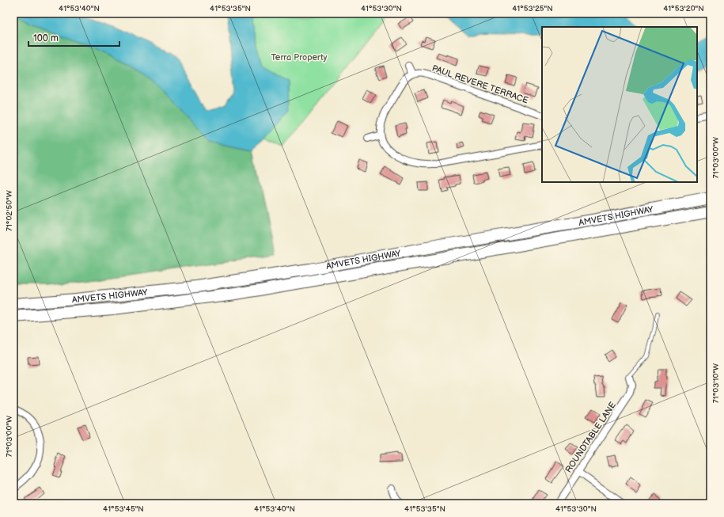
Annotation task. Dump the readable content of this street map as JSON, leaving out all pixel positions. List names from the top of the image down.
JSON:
{
  "streets": {
    "highway": ["AMVETS HIGHWAY"],
    "street": ["PAUL REVERE TERRACE", "ROUNDTABLE LANE"]
  },
  "parks": ["Terra Property"],
  "scale_bar": "100 m",
  "coordinates": [
    "41°53'40\"N",
    "41°53'35\"N",
    "41°53'30\"N",
    "41°53'25\"N",
    "41°53'20\"N",
    "71°03'00\"W",
    "71°02'50\"W",
    "71°03'10\"W",
    "41°53'45\"N"
  ]
}
